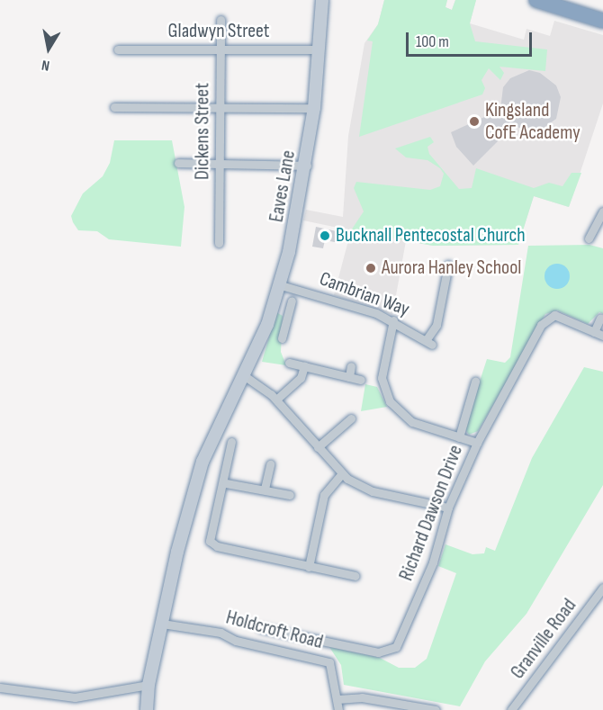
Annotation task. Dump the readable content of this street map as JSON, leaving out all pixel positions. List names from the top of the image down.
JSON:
{
  "streets": {
    "street": [
      "Gladwyn Street",
      "Dickens Street",
      "Eaves Lane",
      "Cambrian Way",
      "Richard Dawson Drive",
      "Holdcroft Road",
      "Granville Road"
    ]
  },
  "crossings": [
    ["Gladwyn Street", "Dickens Street"],
    ["Gladwyn Street", "Eaves Lane"],
    ["Eaves Lane", "Cambrian Way"],
    ["Eaves Lane", "Holdcroft Road"]
  ],
  "places": ["Kingsland CofE Academy", "Bucknall Pentecostal Church", "Aurora Hanley School"],
  "scale_bar": "100 m",
  "north": "bottom"
}
